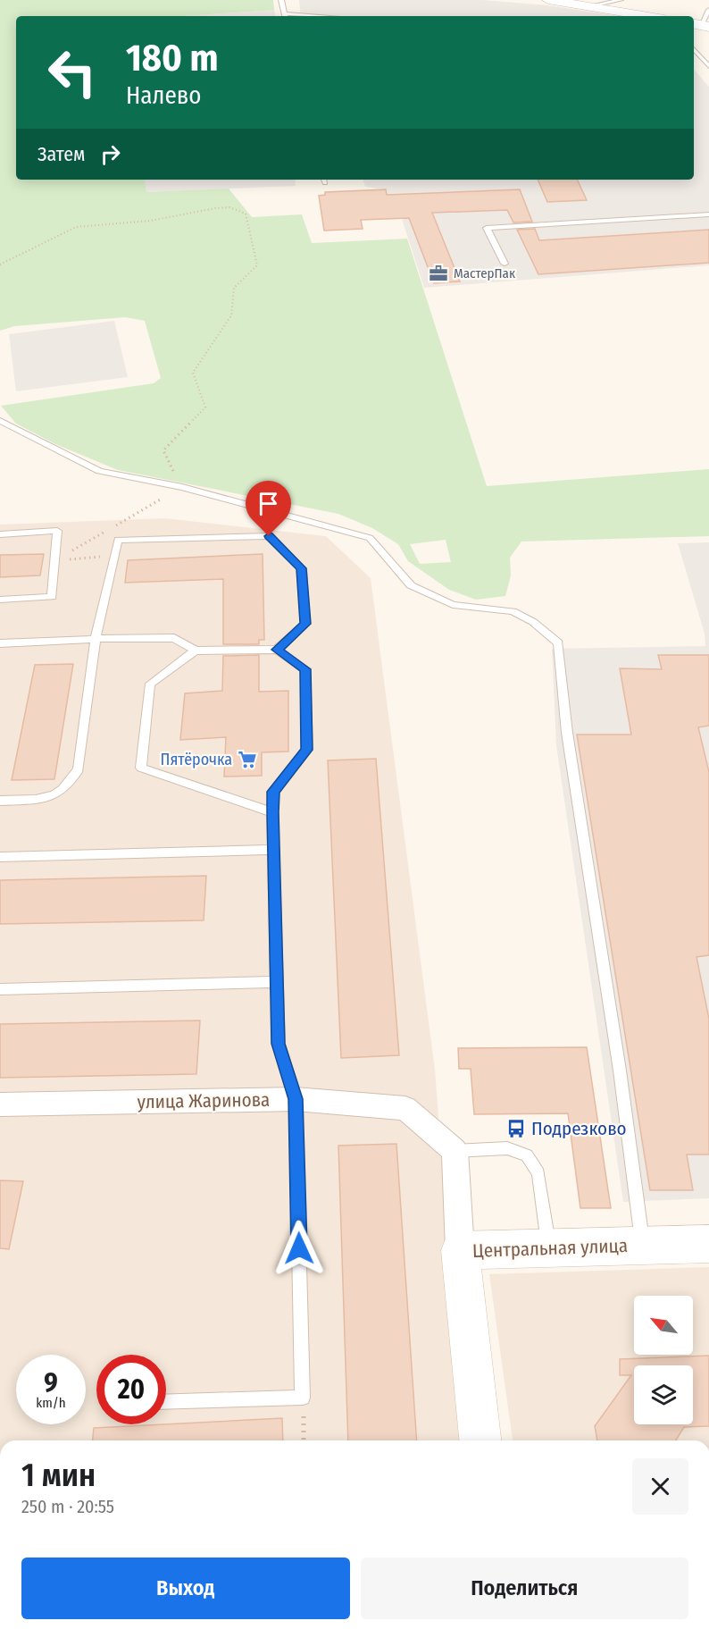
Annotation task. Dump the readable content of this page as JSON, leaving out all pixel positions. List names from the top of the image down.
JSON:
{
  "streets": {
    "street": ["улица Жаринова", "Центральная улица"]
  },
  "places": {
    "office": ["МастерПак"],
    "supermarket": ["Пятёрочка"],
    "bus stop": ["Подрезково"]
  },
  "north": "top left",
  "page": {
    "turn": ["180 m", "Налево"],
    "then": "Затем",
    "speed": "9 km/h",
    "limit": "20",
    "heading": ["1 мин", "250 m · 20:55"],
    "buttons": ["Выход", "Поделиться"]
  }
}
